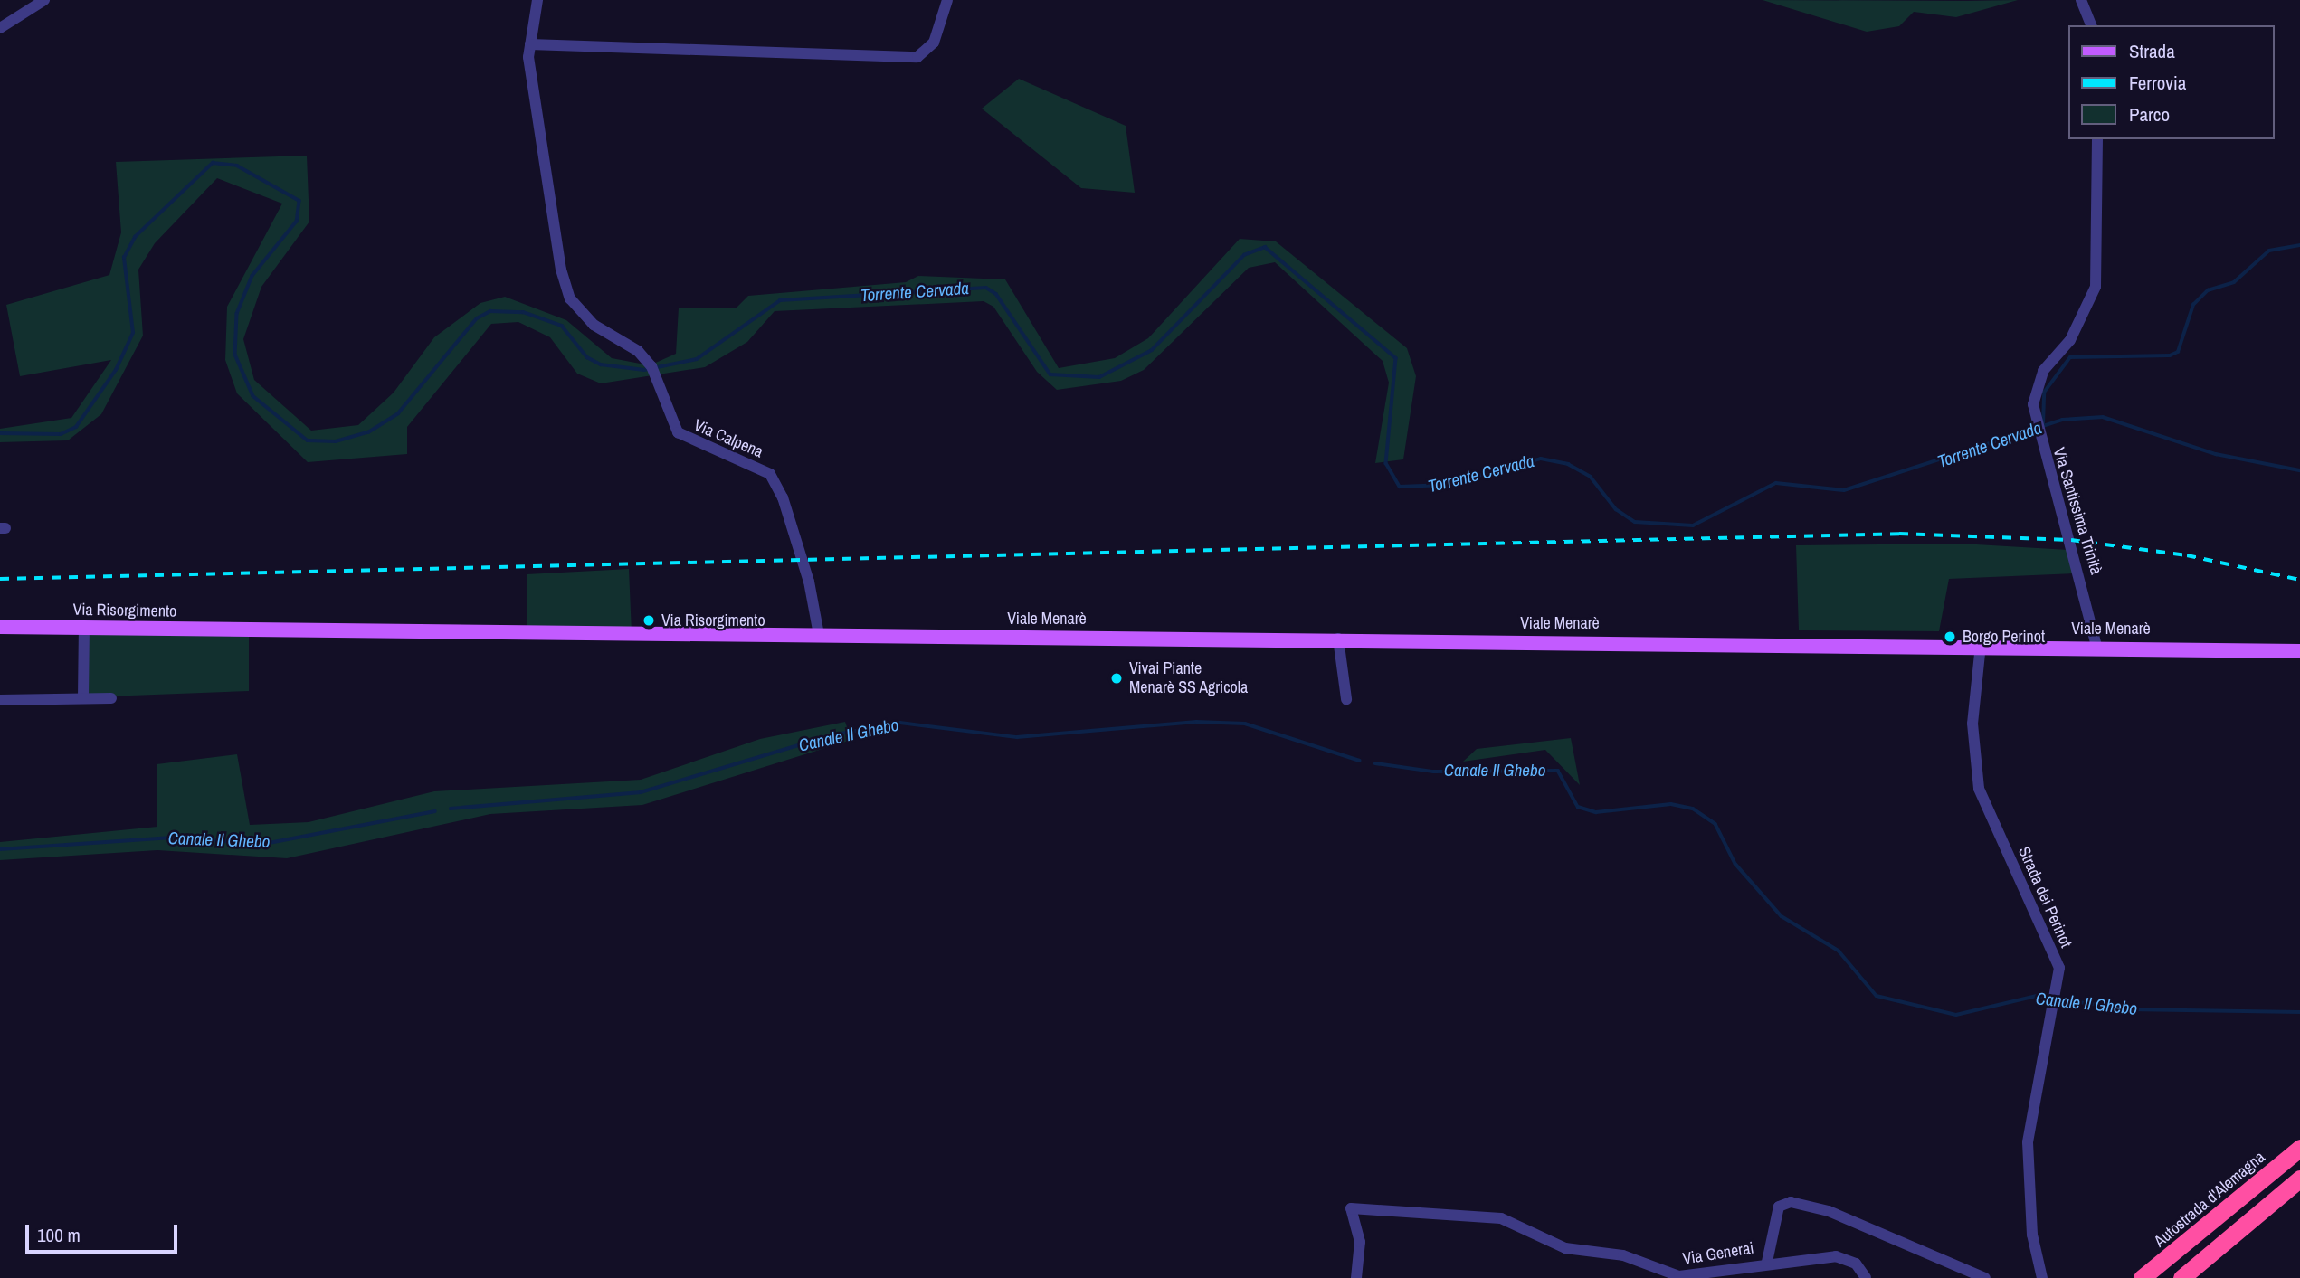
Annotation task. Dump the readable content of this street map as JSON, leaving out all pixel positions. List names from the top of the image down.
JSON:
{
  "streets": {
    "highway": ["Autostrada d'Alemagna"],
    "main road": ["Via Risorgimento", "Viale Menarè"],
    "street": [
      "Via Calpena",
      "Via Santissima Trinità",
      "Strada dei Perinot",
      "Via Generai"
    ]
  },
  "crossings": [
    ["Via Calpena", "Via Risorgimento"],
    ["Via Calpena", "Viale Menarè"],
    ["Via Santissima Trinità", "Viale Menarè"],
    ["Via Risorgimento", "Viale Menarè"],
    ["Viale Menarè", "Strada dei Perinot"]
  ],
  "water": ["Torrente Cervada", "Canale Il Ghebo"],
  "places": ["Via Risorgimento", "Borgo Perinot", "Vivai Piante Menarè SS Agricola"],
  "legend": ["Strada", "Ferrovia", "Parco"],
  "scale_bar": "100 m"
}
